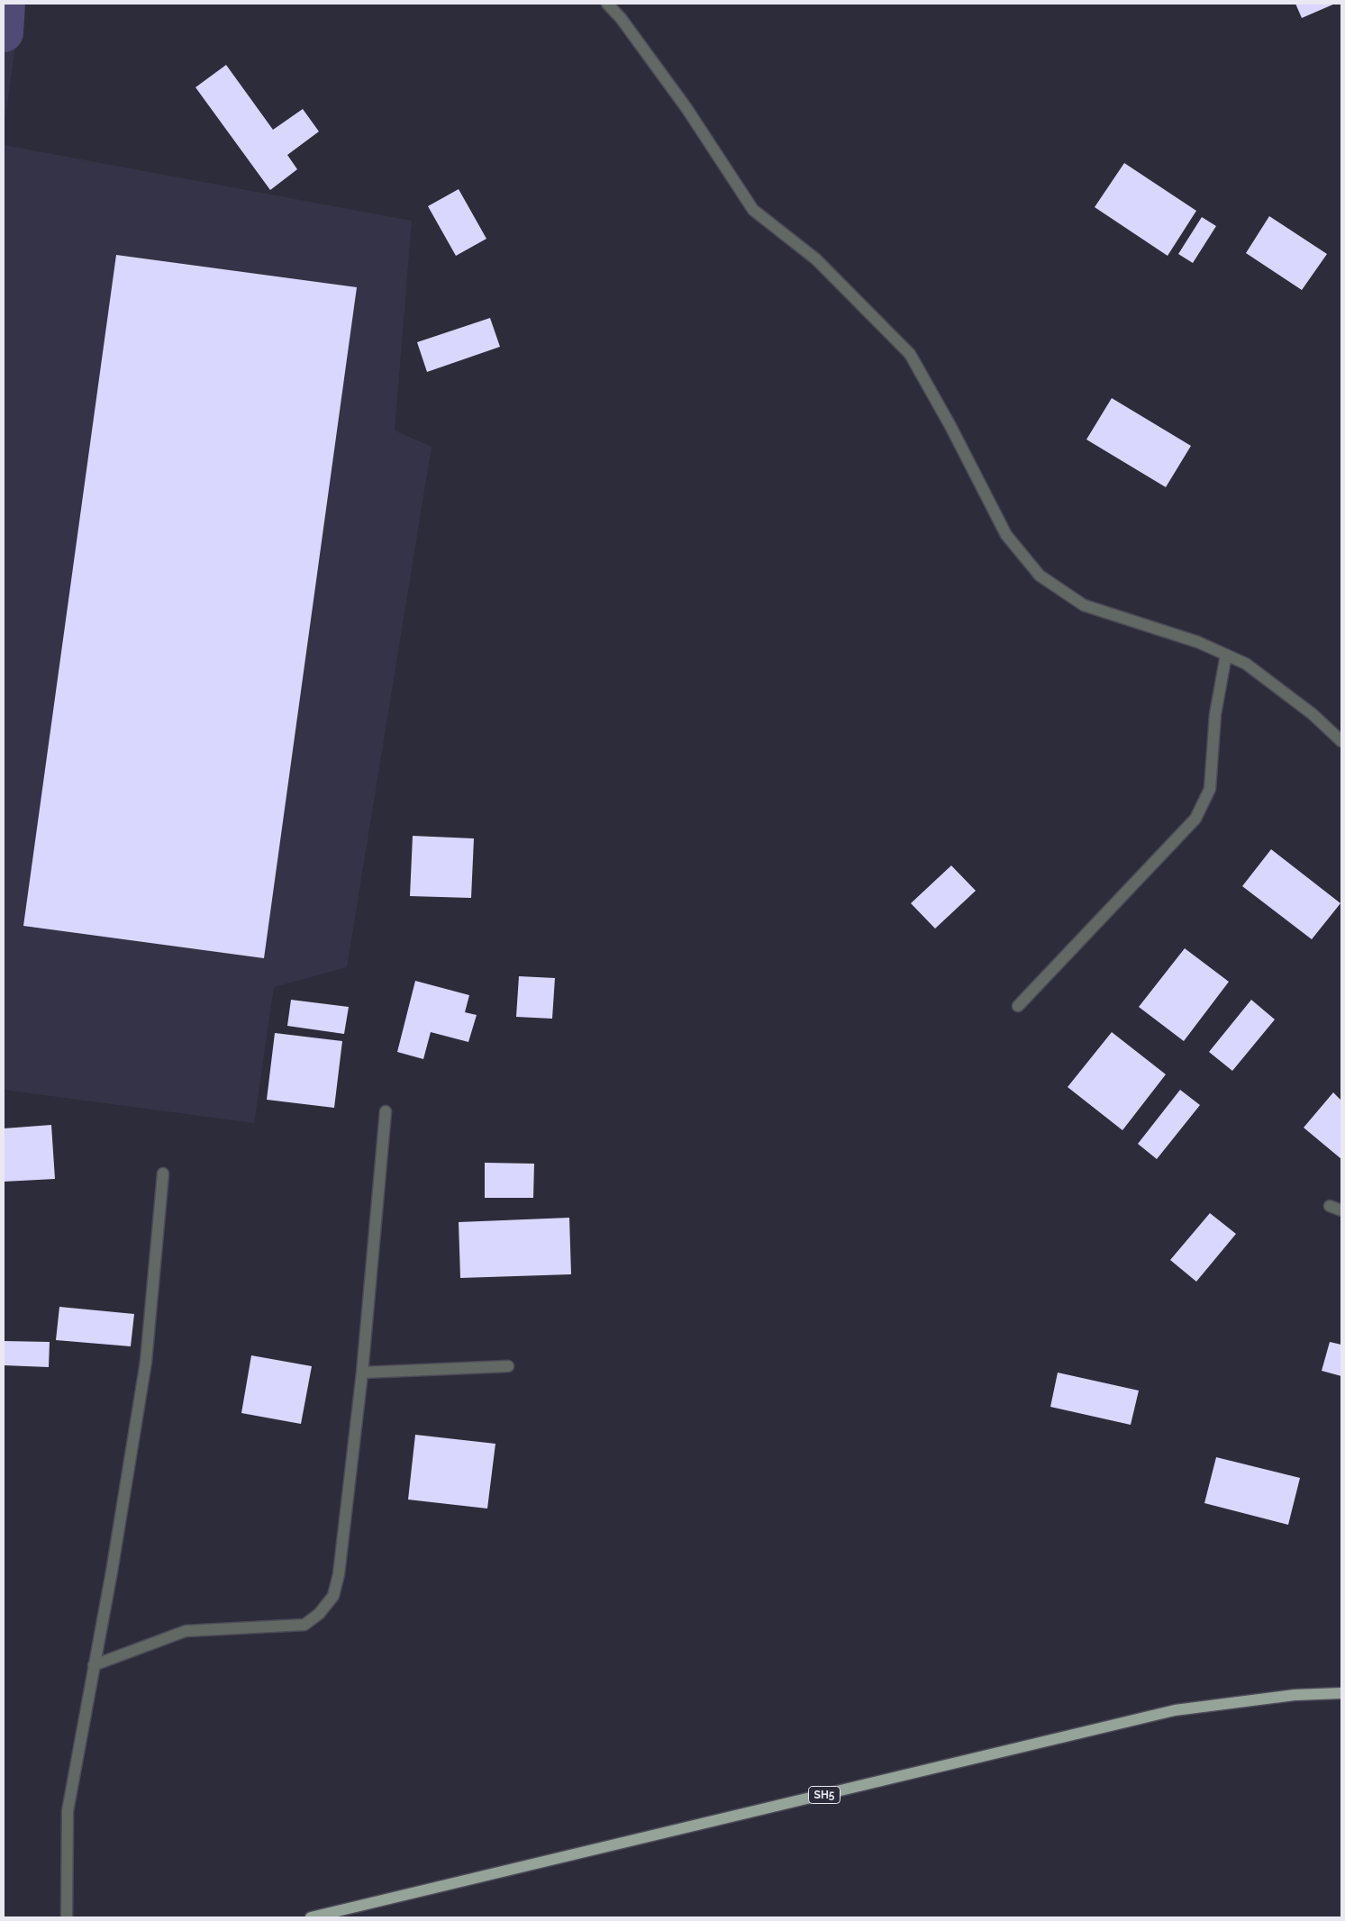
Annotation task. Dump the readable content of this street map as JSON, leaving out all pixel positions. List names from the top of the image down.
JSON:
{
  "streets": {
    "main road": ["SH5"]
  }
}
